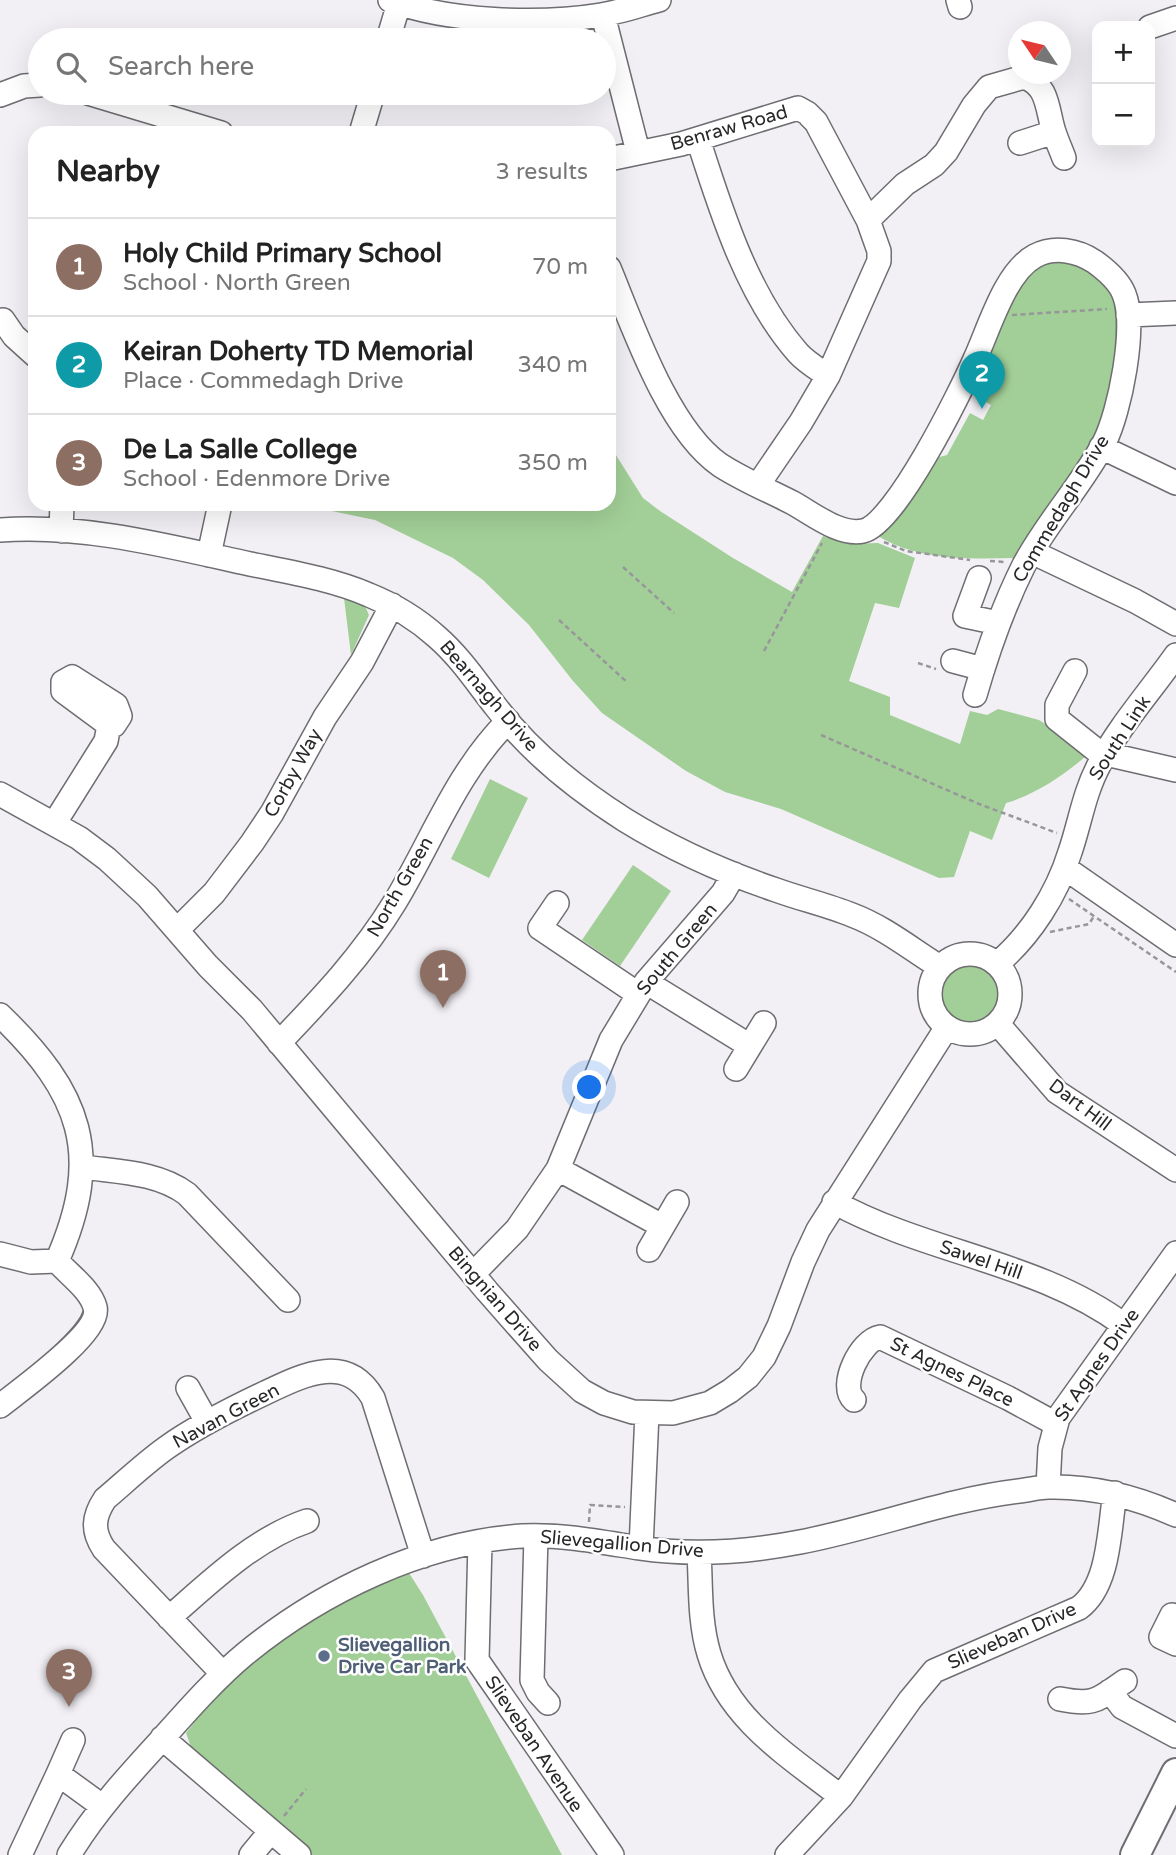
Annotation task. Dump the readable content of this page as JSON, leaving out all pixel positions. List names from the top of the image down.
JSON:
{
  "streets": {
    "street": [
      "Benraw Road",
      "Commedagh Drive",
      "Bearnagh Drive",
      "South Link",
      "Corby Way",
      "North Green",
      "South Green",
      "Dart Hill",
      "Sawel Hill",
      "Bingnian Drive",
      "St Agnes Drive",
      "St Agnes Place",
      "Navan Green",
      "Slievegallion Drive",
      "Slieveban Drive",
      "Slieveban Avenue"
    ]
  },
  "crossings": [
    ["Bearnagh Drive", "South Link"],
    ["Bearnagh Drive", "Corby Way"],
    ["Bearnagh Drive", "North Green"],
    ["Bearnagh Drive", "South Green"],
    ["Bearnagh Drive", "Dart Hill"],
    ["Bearnagh Drive", "Bingnian Drive"],
    ["South Link", "Dart Hill"],
    ["South Link", "Bingnian Drive"],
    ["Corby Way", "Bingnian Drive"],
    ["North Green", "Bingnian Drive"],
    ["South Green", "Bingnian Drive"],
    ["Dart Hill", "Bingnian Drive"],
    ["Sawel Hill", "Bingnian Drive"],
    ["Sawel Hill", "St Agnes Drive"],
    ["St Agnes Drive", "St Agnes Place"],
    ["St Agnes Drive", "Slievegallion Drive"],
    ["Navan Green", "Slievegallion Drive"],
    ["Slievegallion Drive", "Slieveban Drive"],
    ["Slievegallion Drive", "Slieveban Avenue"]
  ],
  "places": ["Slievegallion Drive Car Park"],
  "north": "top left",
  "page": {
    "map_buttons": ["+", "−"],
    "search": "Search here",
    "heading": ["Nearby", "3 results"],
    "list": [
      {
        "mark": "1",
        "name": "Holy Child Primary School",
        "note": "School · North Green",
        "value": "70 m"
      },
      {
        "mark": "2",
        "name": "Keiran Doherty TD Memorial",
        "note": "Place · Commedagh Drive",
        "value": "340 m"
      },
      {
        "mark": "3",
        "name": "De La Salle College",
        "note": "School · Edenmore Drive",
        "value": "350 m"
      }
    ],
    "pins": ["2", "1", "3"]
  }
}
